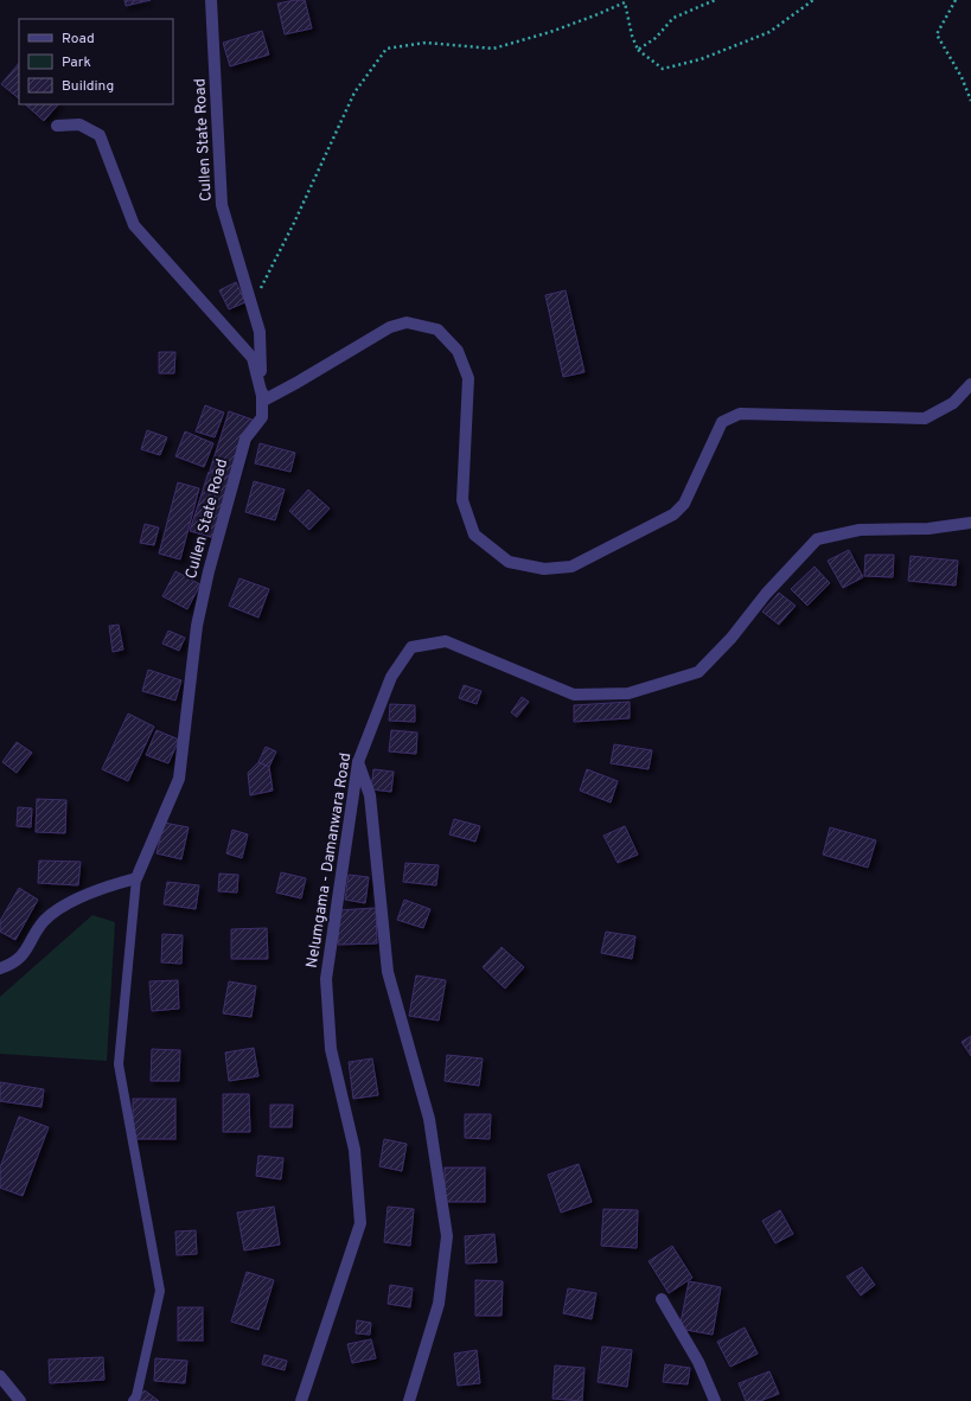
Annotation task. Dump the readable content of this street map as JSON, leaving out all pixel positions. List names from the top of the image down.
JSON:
{
  "streets": {
    "street": ["Cullen State Road", "Nelumgama - Damanwara Road"]
  },
  "legend": ["Road", "Park", "Building"]
}
